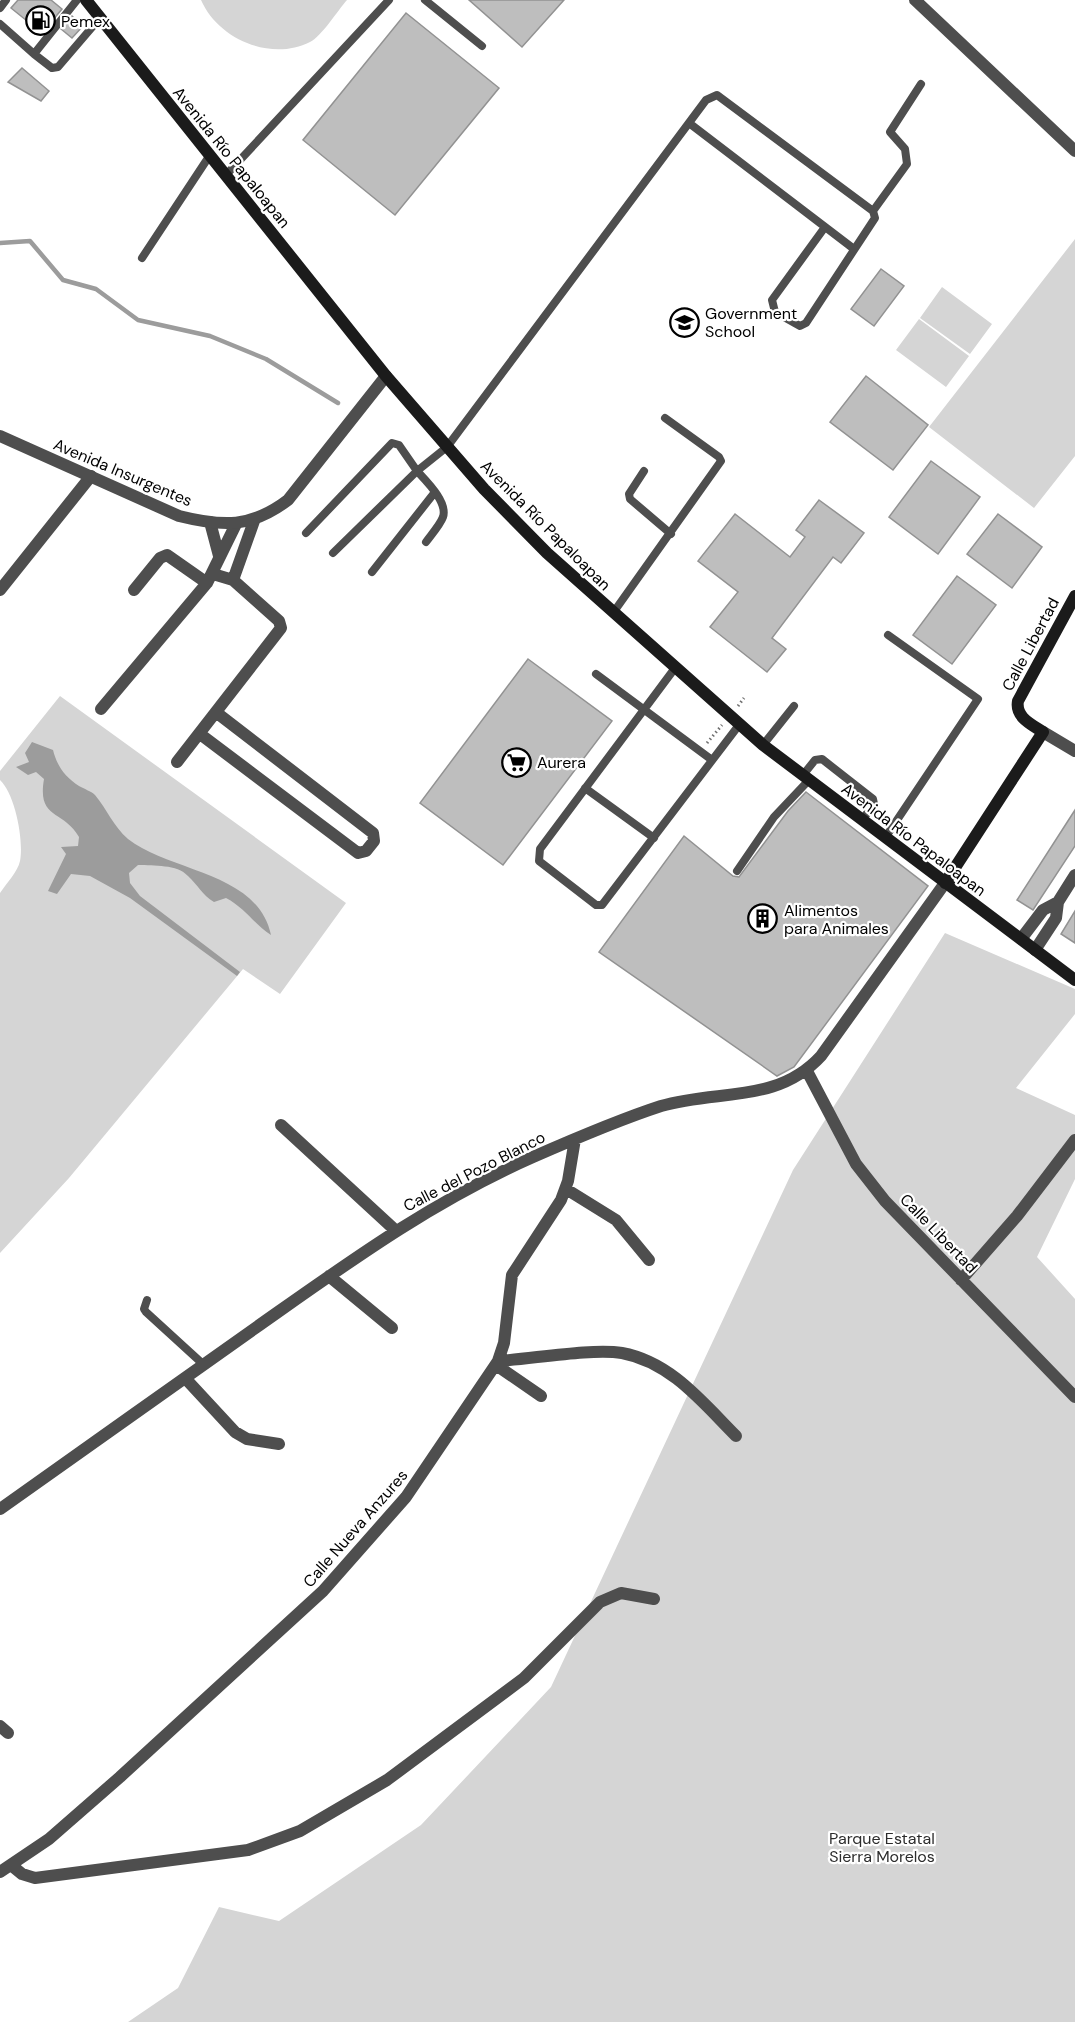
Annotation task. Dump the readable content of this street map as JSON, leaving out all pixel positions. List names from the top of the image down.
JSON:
{
  "streets": {
    "main road": ["Avenida Río Papaloapan", "Calle Libertad"],
    "street": ["Avenida Insurgentes", "Calle del Pozo Blanco", "Calle Nueva Anzures"]
  },
  "crossings": [
    ["Avenida Río Papaloapan", "Avenida Insurgentes"],
    ["Avenida Río Papaloapan", "Calle del Pozo Blanco"],
    ["Calle Libertad", "Calle del Pozo Blanco"],
    ["Calle del Pozo Blanco", "Calle Nueva Anzures"]
  ],
  "parks": ["Parque Estatal Sierra Morelos"],
  "places": {
    "fuel station": ["Pemex"],
    "school or university": ["Government School"],
    "supermarket": ["Aurera"],
    "building": ["Alimentos para Animales"]
  }
}
